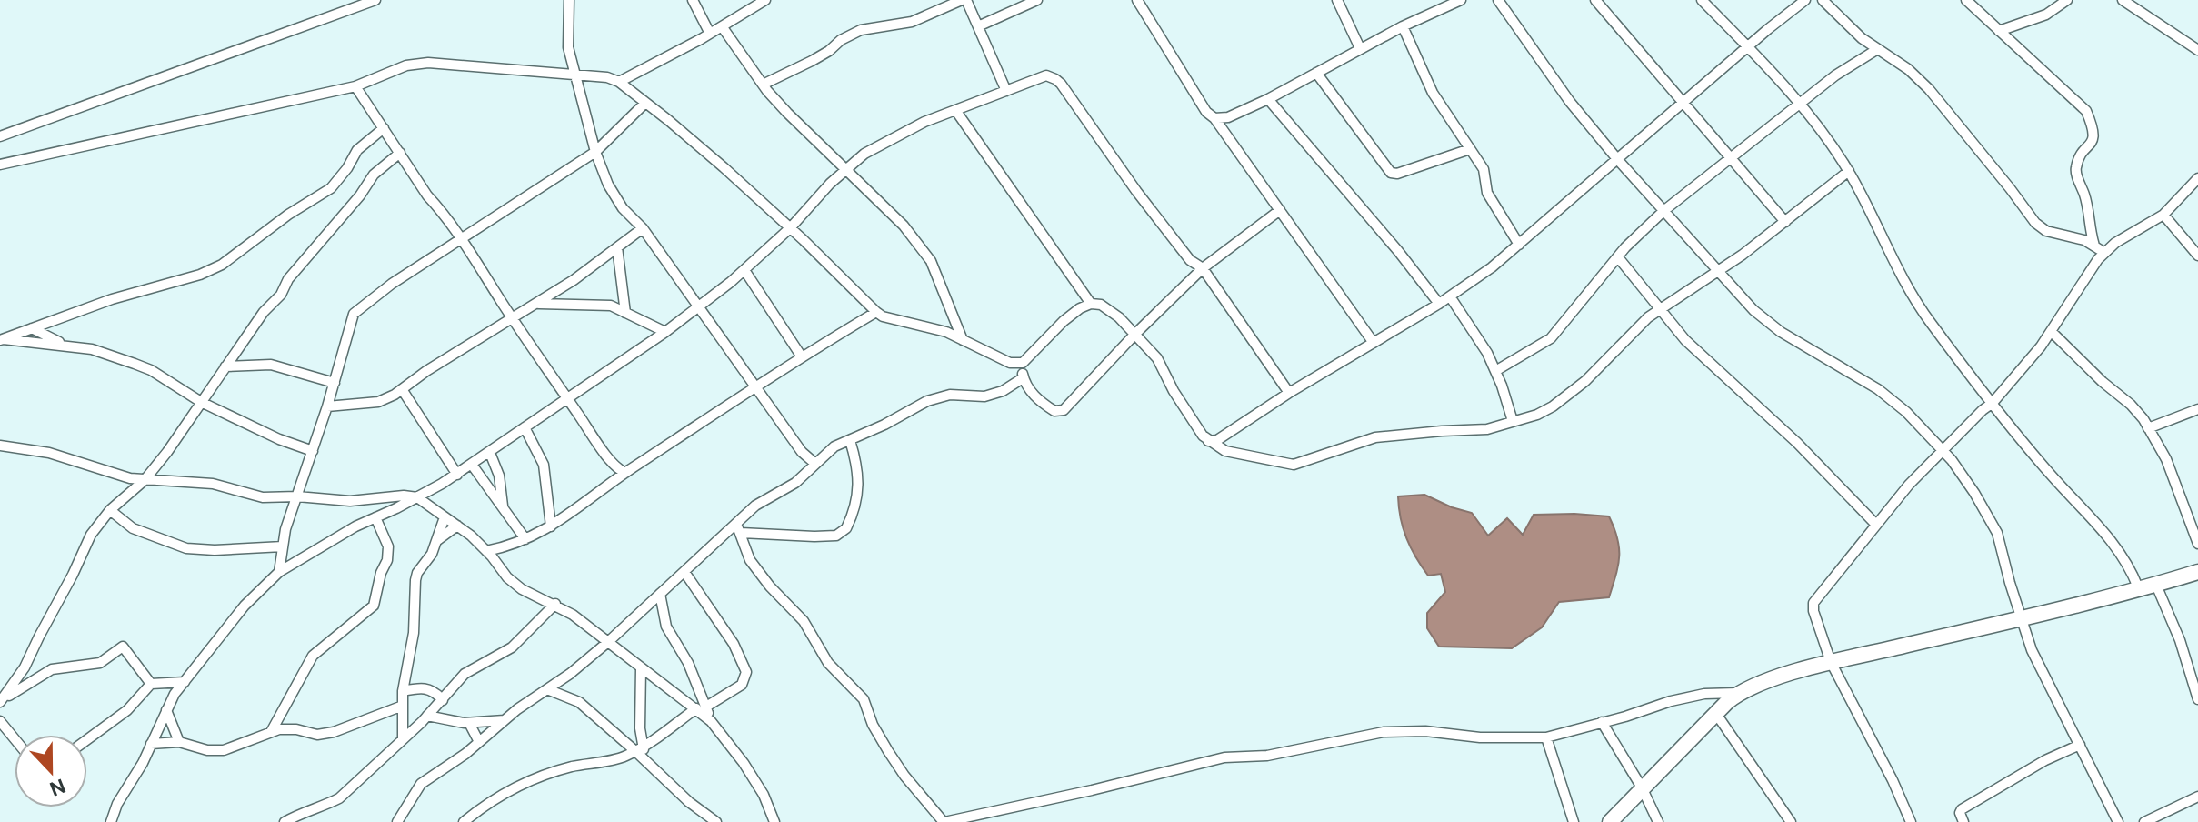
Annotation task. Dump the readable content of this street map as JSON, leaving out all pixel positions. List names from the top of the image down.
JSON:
{
  "north": "bottom"
}
